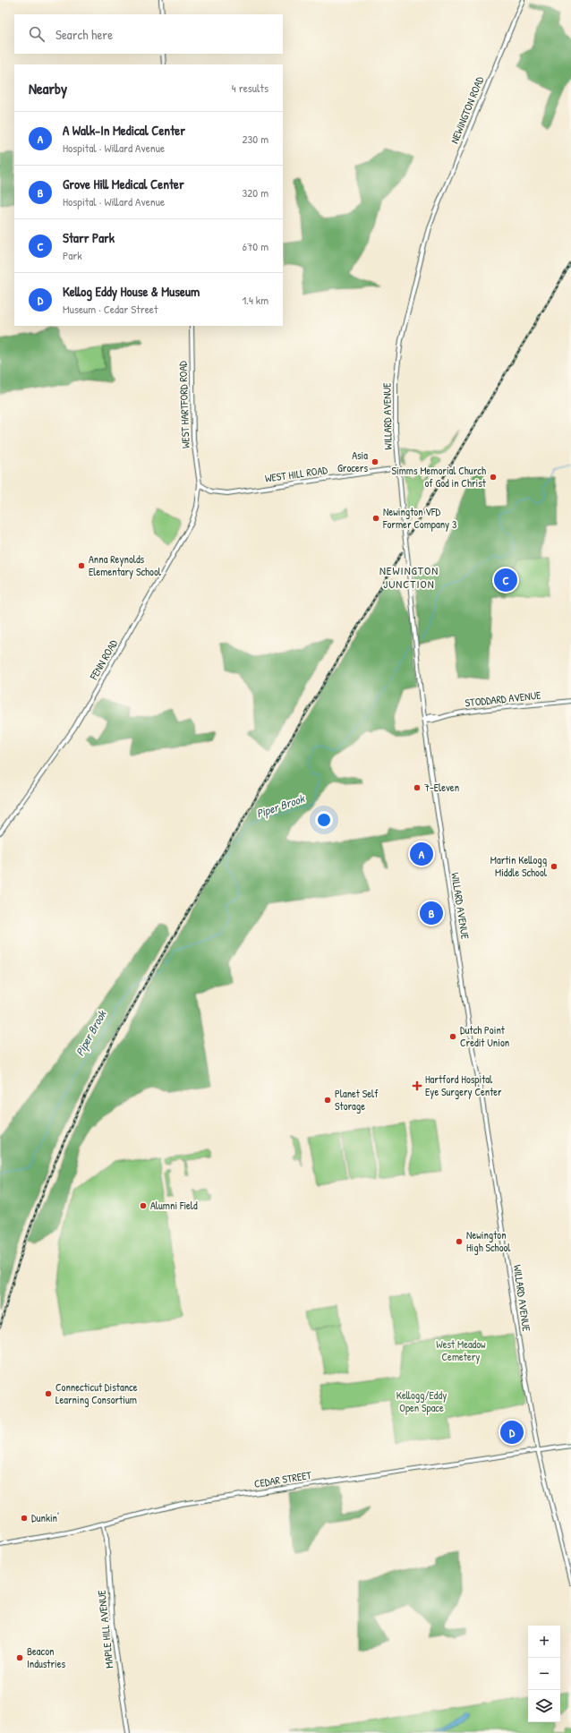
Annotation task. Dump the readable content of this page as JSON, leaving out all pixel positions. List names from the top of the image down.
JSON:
{
  "streets": {
    "main road": [
      "NEWINGTON ROAD",
      "WEST HARTFORD ROAD",
      "WILLARD AVENUE",
      "WEST HILL ROAD",
      "FENN ROAD",
      "STODDARD AVENUE",
      "CEDAR STREET",
      "MAPLE HILL AVENUE"
    ]
  },
  "crossings": [
    ["NEWINGTON ROAD", "WILLARD AVENUE"],
    ["WEST HARTFORD ROAD", "WEST HILL ROAD"],
    ["WEST HARTFORD ROAD", "FENN ROAD"],
    ["WILLARD AVENUE", "WEST HILL ROAD"],
    ["WILLARD AVENUE", "STODDARD AVENUE"],
    ["WILLARD AVENUE", "CEDAR STREET"],
    ["WEST HILL ROAD", "FENN ROAD"],
    ["CEDAR STREET", "MAPLE HILL AVENUE"]
  ],
  "districts": ["NEWINGTON JUNCTION"],
  "water": ["Piper Brook"],
  "parks": ["West Meadow Cemetery", "Kellogg/Eddy Open Space"],
  "places": {
    "other": [
      "Asia Grocers",
      "Simms Memorial Church of God in Christ",
      "Newington VFD Former Company 3",
      "Anna Reynolds Elementary School",
      "7-Eleven",
      "Martin Kellogg Middle School",
      "Dutch Point Credit Union",
      "Planet Self Storage",
      "Alumni Field",
      "Newington High School",
      "Connecticut Distance Learning Consortium",
      "Dunkin'",
      "Beacon Industries"
    ],
    "health": ["Hartford Hospital Eye Surgery Center"]
  },
  "page": {
    "search": "Search here",
    "heading": ["Nearby", "4 results"],
    "list": [
      {
        "mark": "A",
        "name": "A Walk-In Medical Center",
        "note": "Hospital · Willard Avenue",
        "value": "230 m"
      },
      {
        "mark": "B",
        "name": "Grove Hill Medical Center",
        "note": "Hospital · Willard Avenue",
        "value": "320 m"
      },
      {
        "mark": "C",
        "name": "Starr Park",
        "note": "Park",
        "value": "670 m"
      },
      {
        "mark": "D",
        "name": "Kellog Eddy House & Museum",
        "note": "Museum · Cedar Street",
        "value": "1.4 km"
      }
    ],
    "pins": [
      "C",
      "A",
      "B",
      "D"
    ],
    "map_buttons": ["+", "−"]
  }
}
